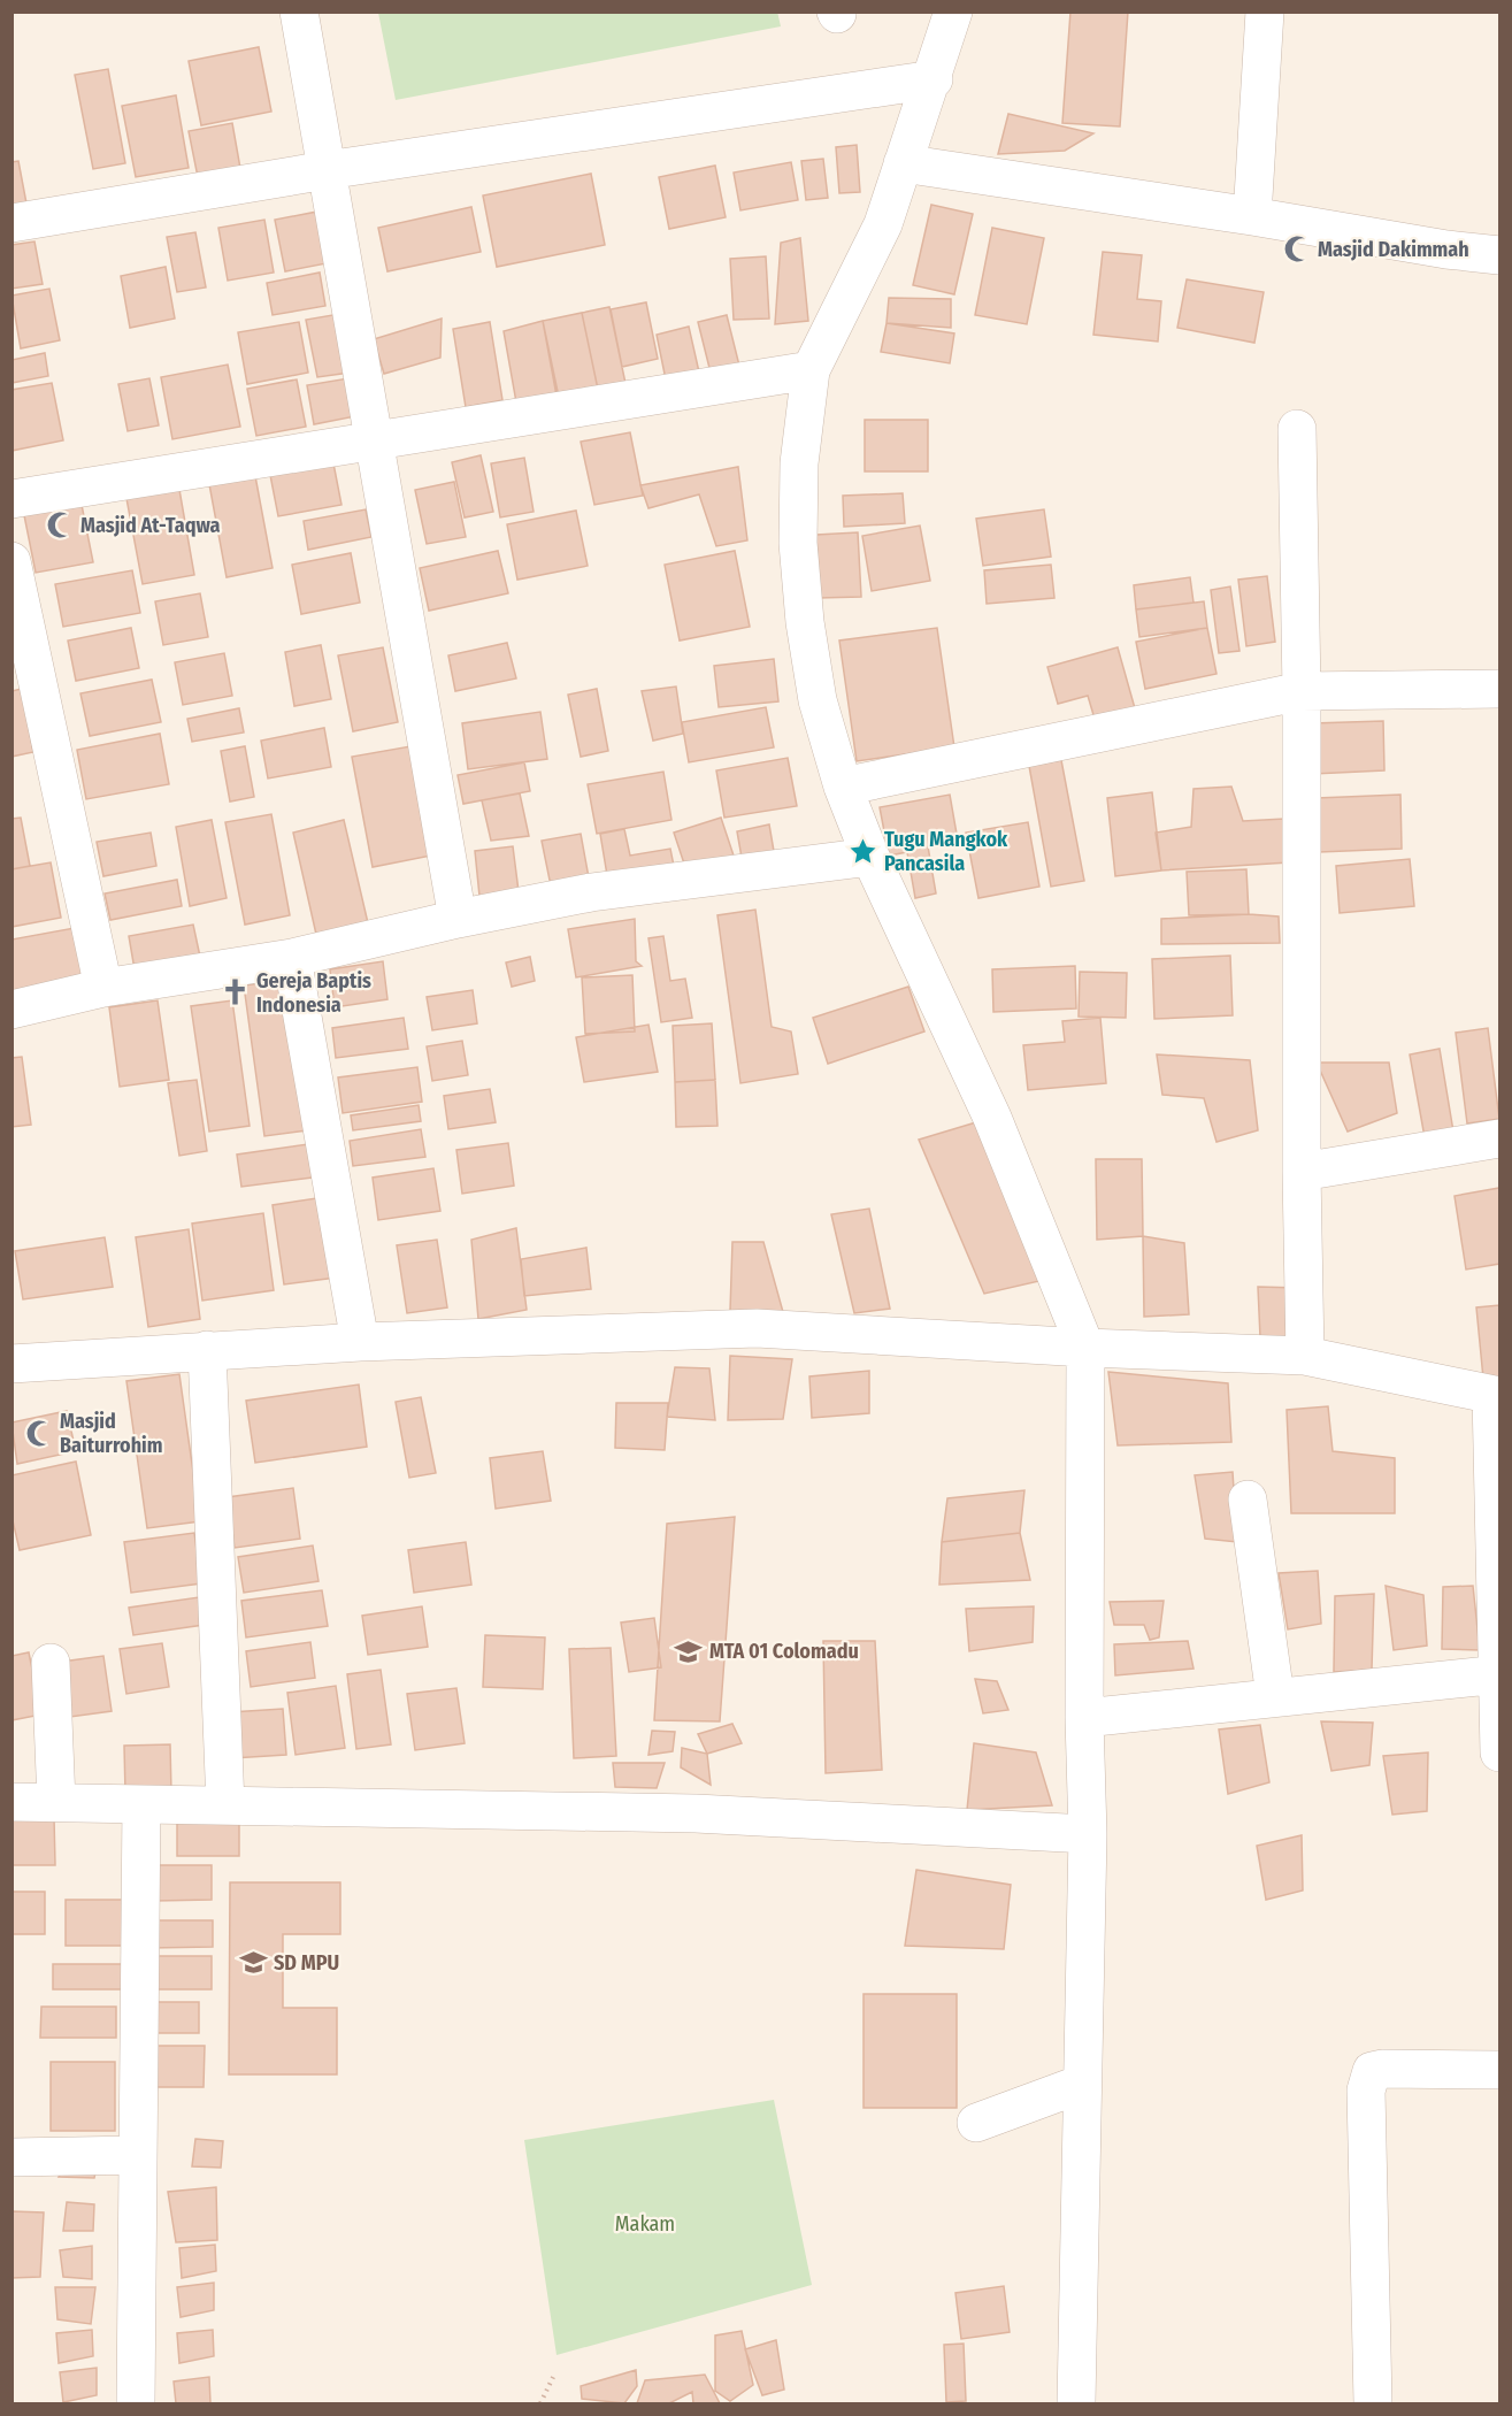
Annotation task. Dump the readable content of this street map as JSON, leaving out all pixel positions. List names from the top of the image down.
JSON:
{
  "parks": ["Makam"],
  "places": {
    "mosque": ["Masjid Dakimmah", "Masjid At-Taqwa", "Masjid Baiturrohim"],
    "place": ["Tugu Mangkok Pancasila"],
    "church": ["Gereja Baptis Indonesia"],
    "school or university": ["MTA 01 Colomadu", "SD MPU"]
  }
}
